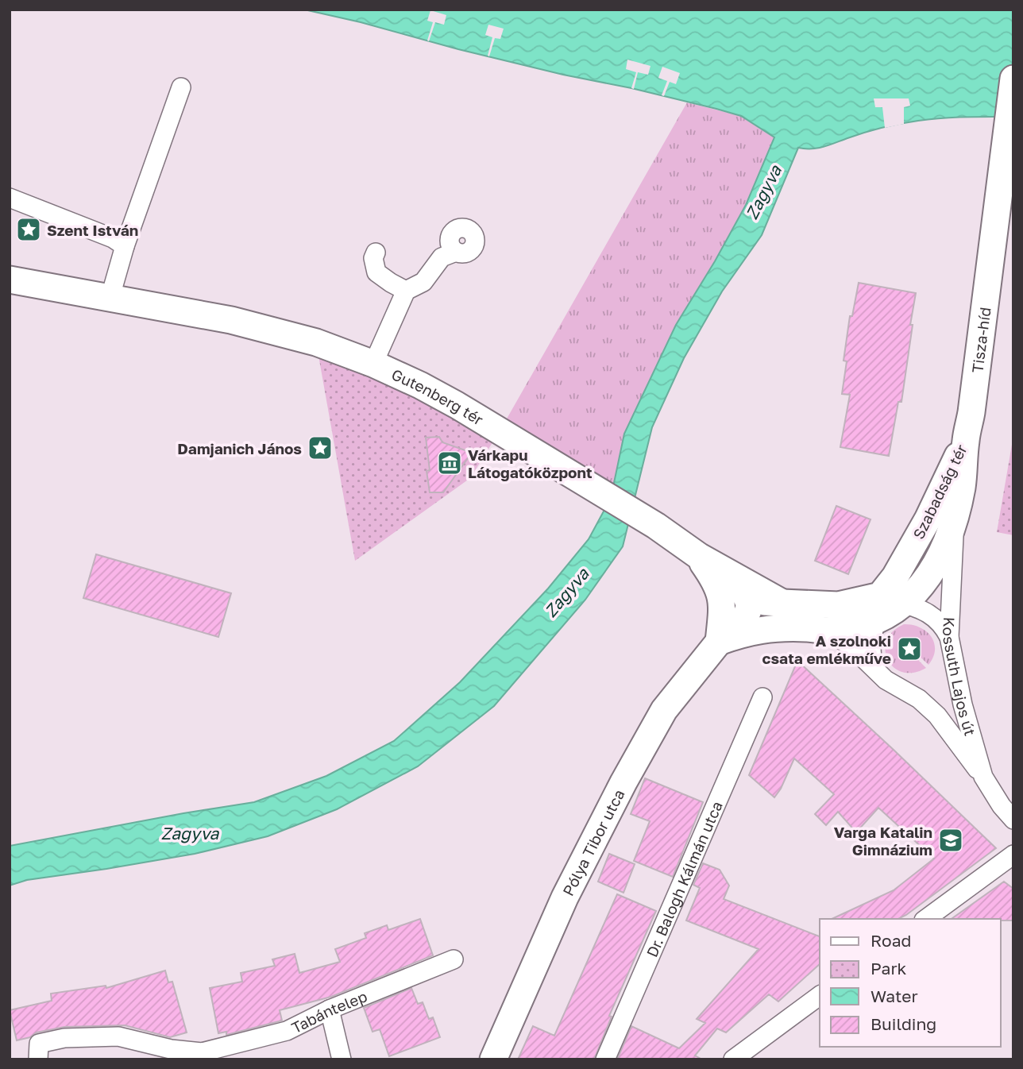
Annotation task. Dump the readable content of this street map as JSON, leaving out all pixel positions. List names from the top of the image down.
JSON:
{
  "streets": {
    "main road": [
      "Tisza-híd",
      "Gutenberg tér",
      "Szabadság tér",
      "Pólya Tibor utca"
    ],
    "street": ["Kossuth Lajos út", "Dr. Balogh Kálmán utca", "Tabántelep"]
  },
  "crossings": [
    ["Tisza-híd", "Szabadság tér"],
    ["Gutenberg tér", "Szabadság tér"],
    ["Gutenberg tér", "Pólya Tibor utca"],
    ["Szabadság tér", "Kossuth Lajos út"]
  ],
  "water": ["Zagyva"],
  "places": {
    "place": ["Szent István", "Damjanich János", "A szolnoki csata emlékműve"],
    "museum": ["Várkapu Látogatóközpont"],
    "school or university": ["Varga Katalin Gimnázium"]
  },
  "legend": [
    "Road",
    "Park",
    "Water",
    "Building"
  ]
}
